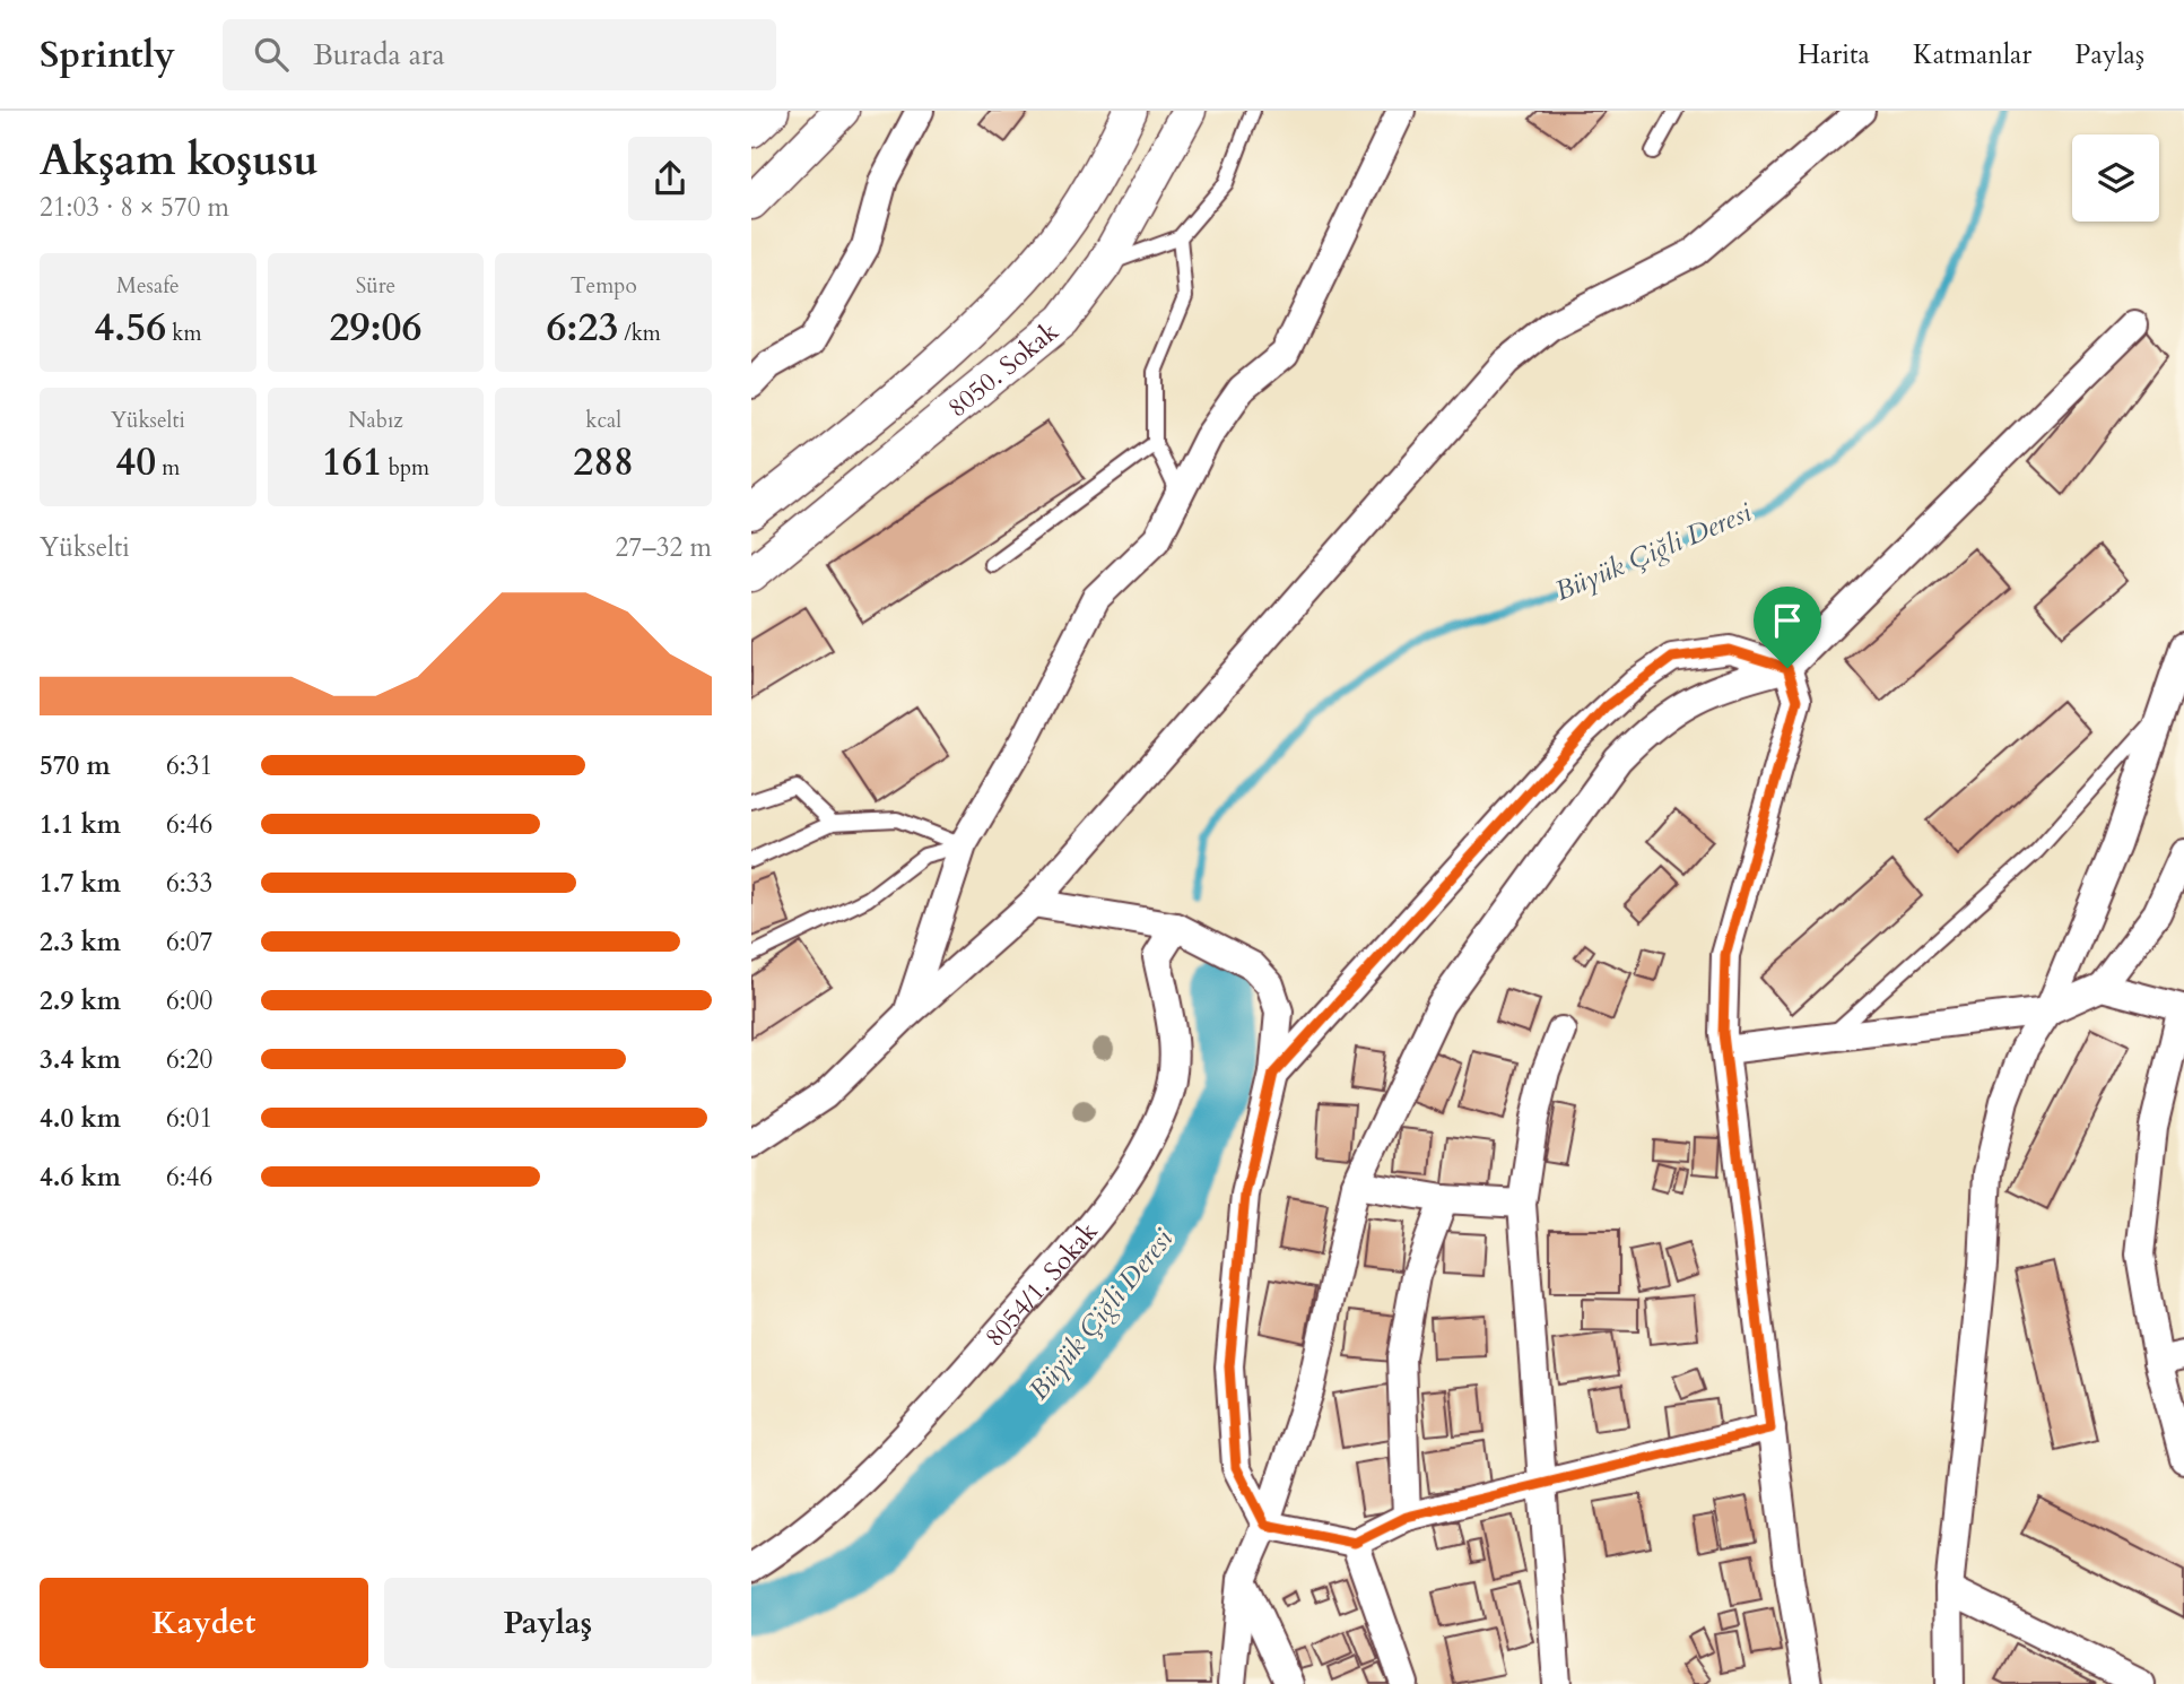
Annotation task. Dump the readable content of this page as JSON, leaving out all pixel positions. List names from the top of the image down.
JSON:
{
  "streets": {
    "street": ["8050. Sokak", "8054/1. Sokak"]
  },
  "water": ["Büyük Çiğli Deresi"],
  "page": {
    "header": "Sprintly",
    "search": "Burada ara",
    "nav": ["Harita", "Katmanlar", "Paylaş"],
    "heading": ["Akşam koşusu", "21:03 · 8 × 570 m"],
    "stats": [
      ["Mesafe", "4.56 km"],
      ["Süre", "29:06"],
      ["Tempo", "6:23 /km"],
      ["Yükselti", "40 m"],
      ["Nabız", "161 bpm"],
      ["kcal", "288"]
    ],
    "chart": ["Yükselti", "27–32 m"],
    "list": [
      {
        "name": "570 m",
        "note": "6:31"
      },
      {
        "name": "1.1 km",
        "note": "6:46"
      },
      {
        "name": "1.7 km",
        "note": "6:33"
      },
      {
        "name": "2.3 km",
        "note": "6:07"
      },
      {
        "name": "2.9 km",
        "note": "6:00"
      },
      {
        "name": "3.4 km",
        "note": "6:20"
      },
      {
        "name": "4.0 km",
        "note": "6:01"
      },
      {
        "name": "4.6 km",
        "note": "6:46"
      }
    ],
    "buttons": ["Kaydet", "Paylaş"]
  }
}
